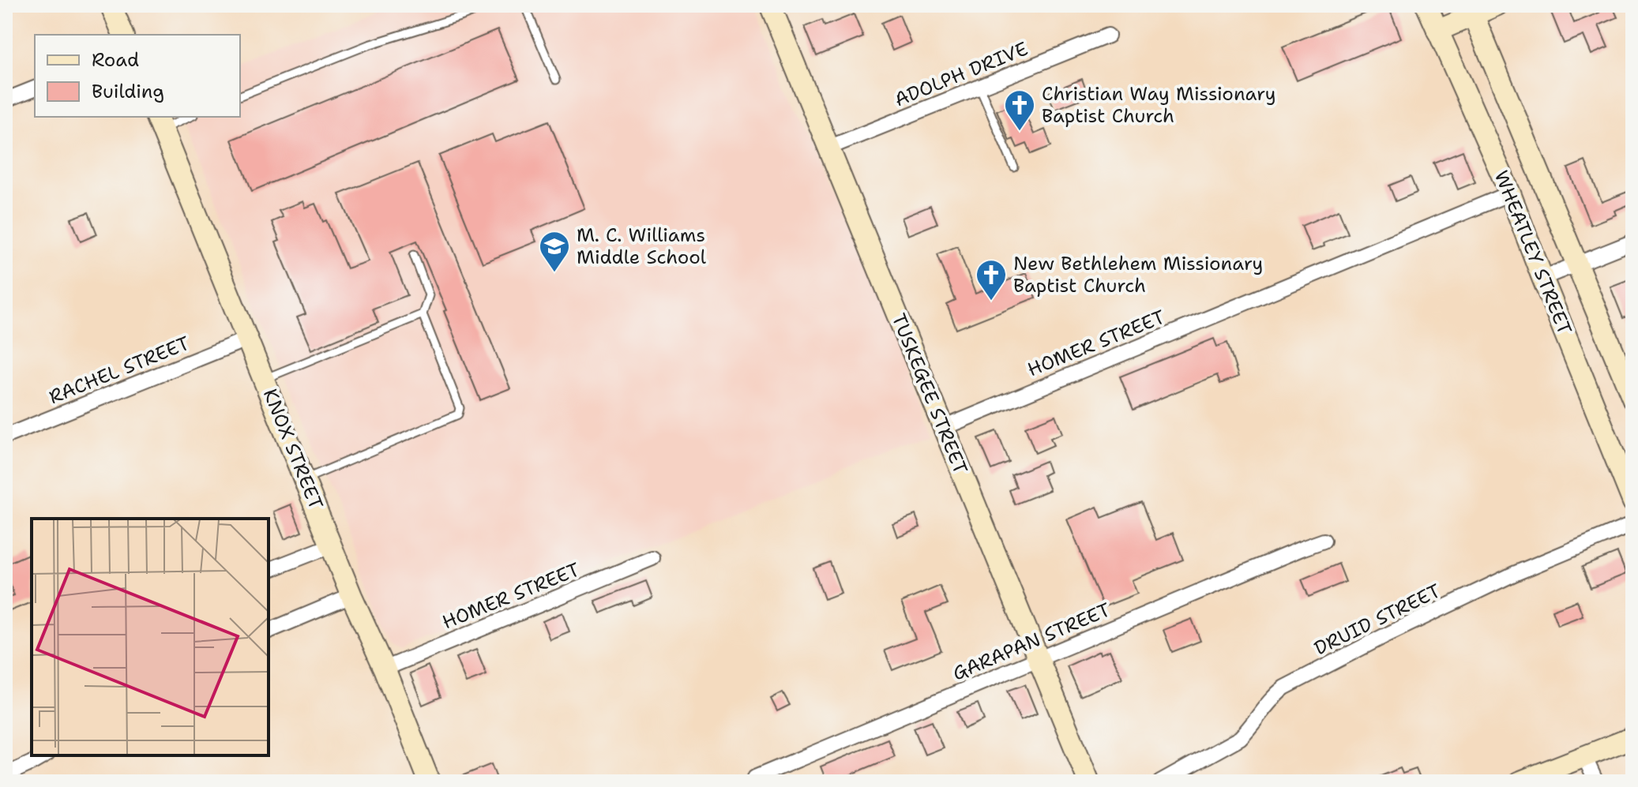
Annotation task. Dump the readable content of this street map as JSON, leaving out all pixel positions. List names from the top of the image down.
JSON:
{
  "streets": {
    "street": [
      "ADOLPH DRIVE",
      "WHEATLEY STREET",
      "HOMER STREET",
      "RACHEL STREET",
      "TUSKEGEE STREET",
      "KNOX STREET",
      "DRUID STREET",
      "GARAPAN STREET"
    ]
  },
  "crossings": [
    ["ADOLPH DRIVE", "TUSKEGEE STREET"],
    ["WHEATLEY STREET", "HOMER STREET"],
    ["HOMER STREET", "TUSKEGEE STREET"],
    ["HOMER STREET", "KNOX STREET"],
    ["RACHEL STREET", "KNOX STREET"],
    ["TUSKEGEE STREET", "GARAPAN STREET"]
  ],
  "places": {
    "church": ["Christian Way Missionary Baptist Church", "New Bethlehem Missionary Baptist Church"],
    "school or university": ["M. C. Williams Middle School"]
  },
  "legend": ["Road", "Building"]
}
